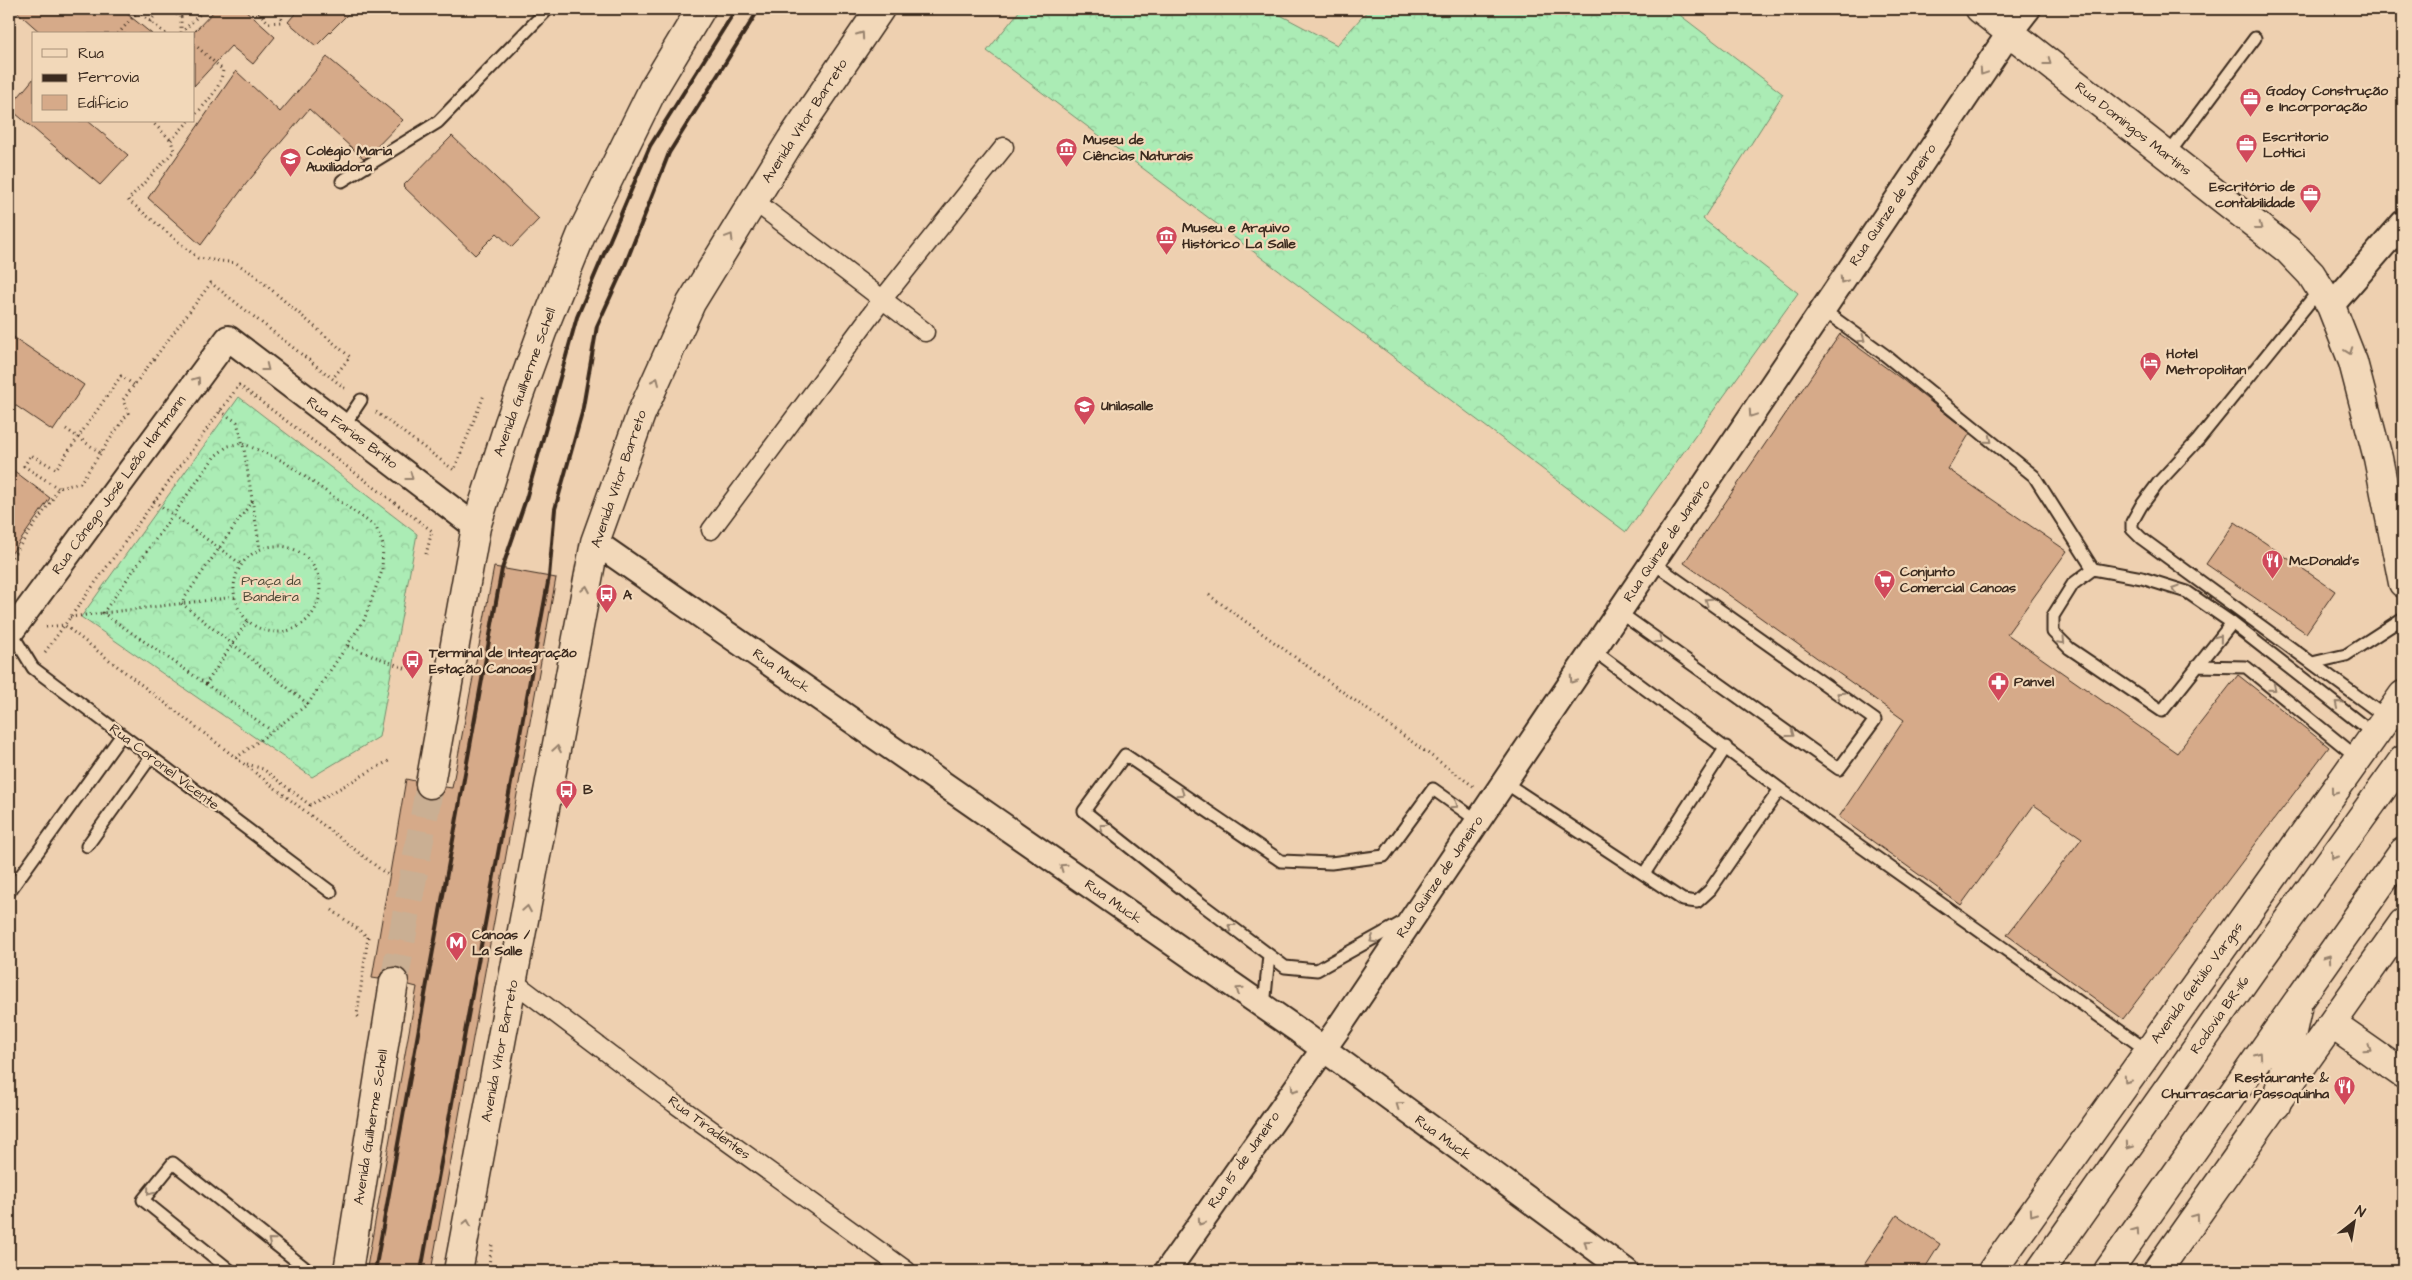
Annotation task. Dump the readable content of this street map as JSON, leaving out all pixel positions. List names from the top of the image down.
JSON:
{
  "streets": {
    "main road": [
      "Avenida Vitor Barreto",
      "Rua Domingos Martins",
      "Avenida Guilherme Schell",
      "Avenida Getúlio Vargas",
      "Rodovia BR-116"
    ],
    "street": [
      "Rua Quinze de Janeiro",
      "Rua Farias Brito",
      "Rua Cônego José Leão Hartmann",
      "Rua Muck",
      "Rua Tiradentes",
      "Rua 15 de Janeiro"
    ],
    "lane": ["Rua Coronel Vicente"]
  },
  "crossings": [
    ["Avenida Vitor Barreto", "Rua Muck"],
    ["Avenida Vitor Barreto", "Rua Tiradentes"],
    ["Rua Domingos Martins", "Rua Quinze de Janeiro"],
    ["Rua Quinze de Janeiro", "Rua Muck"],
    ["Rua Quinze de Janeiro", "Rua 15 de Janeiro"],
    ["Avenida Guilherme Schell", "Rua Farias Brito"],
    ["Rua Farias Brito", "Rua Cônego José Leão Hartmann"],
    ["Rua Cônego José Leão Hartmann", "Rua Coronel Vicente"],
    ["Rua Muck", "Rua 15 de Janeiro"]
  ],
  "one_way": [
    "Avenida Vitor Barreto",
    "Rua Domingos Martins",
    "Rua Quinze de Janeiro",
    "Rua Farias Brito",
    "Rua Cônego José Leão Hartmann",
    "Rua Muck",
    "Rua 15 de Janeiro"
  ],
  "parks": ["Praça da Bandeira"],
  "places": {
    "office": ["Godoy Construção e Incorporação", "Escritorio Lottici", "Escritório de contabilidade"],
    "museum": ["Museu de Ciências Naturais", "Museu e Arquivo Histórico La Salle"],
    "school or university": ["Colégio Maria Auxiliadora", "Unilasalle"],
    "hotel": ["Hotel Metropolitan"],
    "restaurant": ["McDonald's", "Restaurante & Churrascaria Passoquinha"],
    "supermarket": ["Conjunto Comercial Canoas"],
    "bus stop": ["A", "Terminal de Integração Estação Canoas", "B"],
    "pharmacy": ["Panvel"],
    "metro station": ["Canoas / La Salle"]
  },
  "legend": ["Rua", "Ferrovia", "Edifício"],
  "north": "top right"
}
